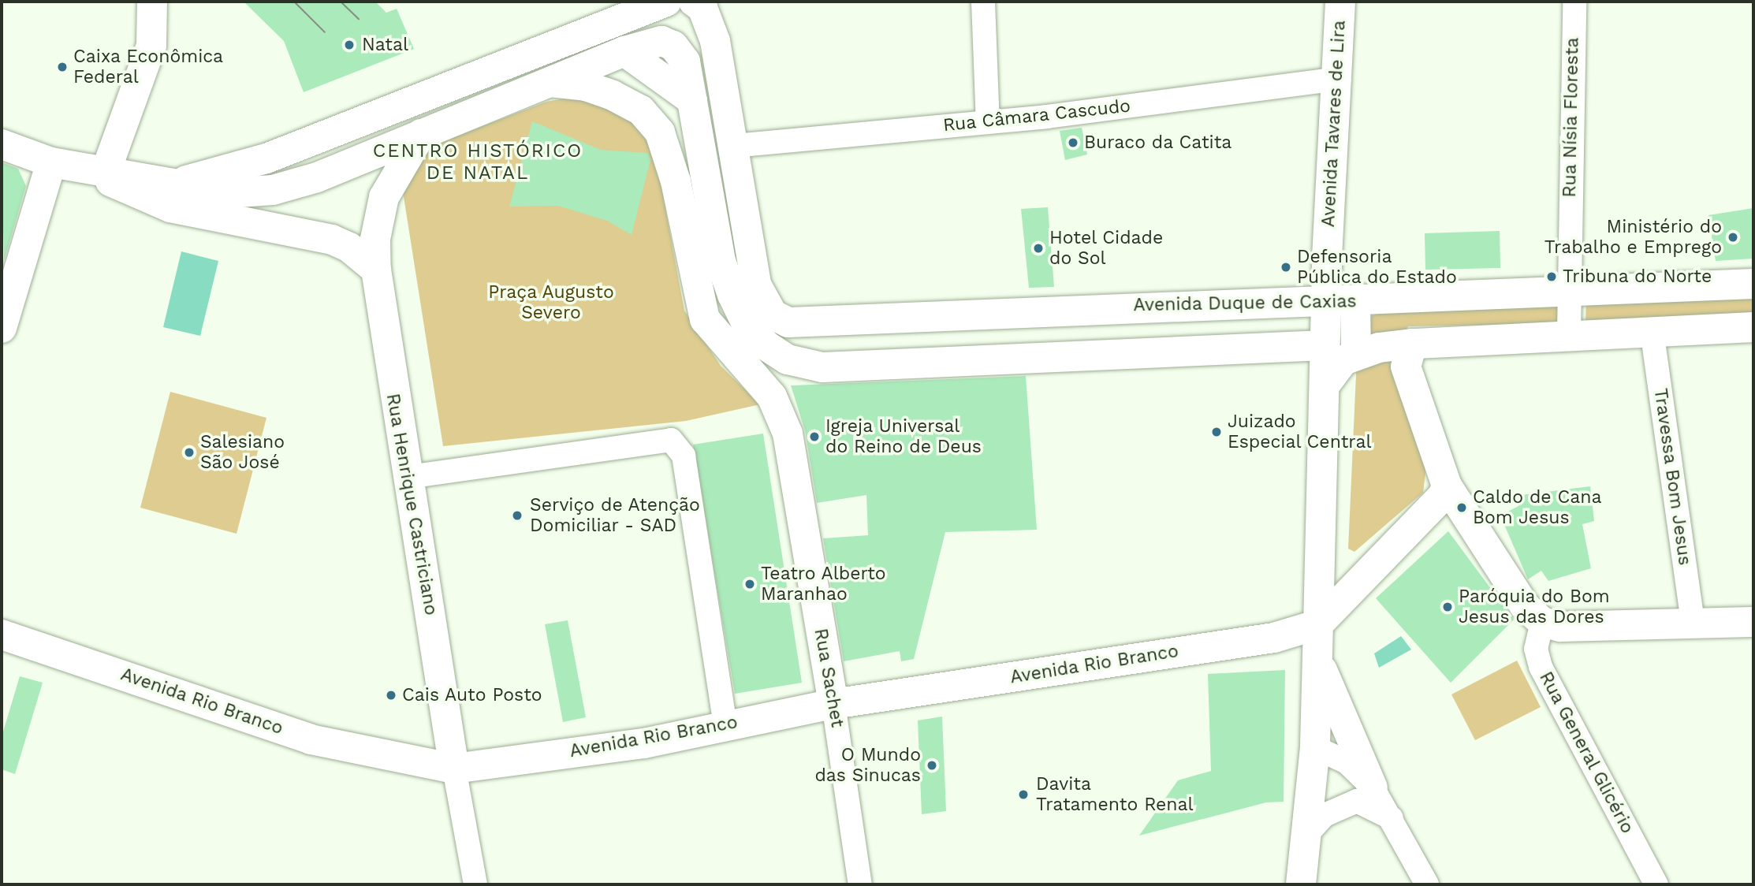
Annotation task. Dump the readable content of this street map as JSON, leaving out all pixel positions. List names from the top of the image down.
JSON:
{
  "streets": {
    "main road": [
      "Avenida Tavares de Lira",
      "Avenida Duque de Caxias",
      "Rua Henrique Castriciano",
      "Avenida Rio Branco",
      "Rua Sachet"
    ],
    "street": [
      "Rua Câmara Cascudo",
      "Rua Nísia Floresta",
      "Travessa Bom Jesus",
      "Rua General Glicério"
    ]
  },
  "crossings": [
    ["Rua Câmara Cascudo", "Avenida Tavares de Lira"],
    ["Rua Câmara Cascudo", "Avenida Duque de Caxias"],
    ["Rua Nísia Floresta", "Avenida Duque de Caxias"],
    ["Avenida Tavares de Lira", "Avenida Duque de Caxias"],
    ["Avenida Tavares de Lira", "Avenida Rio Branco"],
    ["Rua Henrique Castriciano", "Avenida Rio Branco"],
    ["Avenida Rio Branco", "Rua Sachet"]
  ],
  "districts": ["CENTRO HISTÓRICO DE NATAL"],
  "parks": ["Praça Augusto Severo"],
  "places": [
    "Natal",
    "Caixa Econômica Federal",
    "Buraco da Catita",
    "Ministério do Trabalho e Emprego",
    "Hotel Cidade do Sol",
    "Defensoria Pública do Estado",
    "Tribuna do Norte",
    "Juizado Especial Central",
    "Igreja Universal do Reino de Deus",
    "Salesiano São José",
    "Caldo de Cana Bom Jesus",
    "Serviço de Atenção Domiciliar - SAD",
    "Teatro Alberto Maranhao",
    "Paróquia do Bom Jesus das Dores",
    "Cais Auto Posto",
    "O Mundo das Sinucas",
    "Davita Tratamento Renal"
  ]
}
